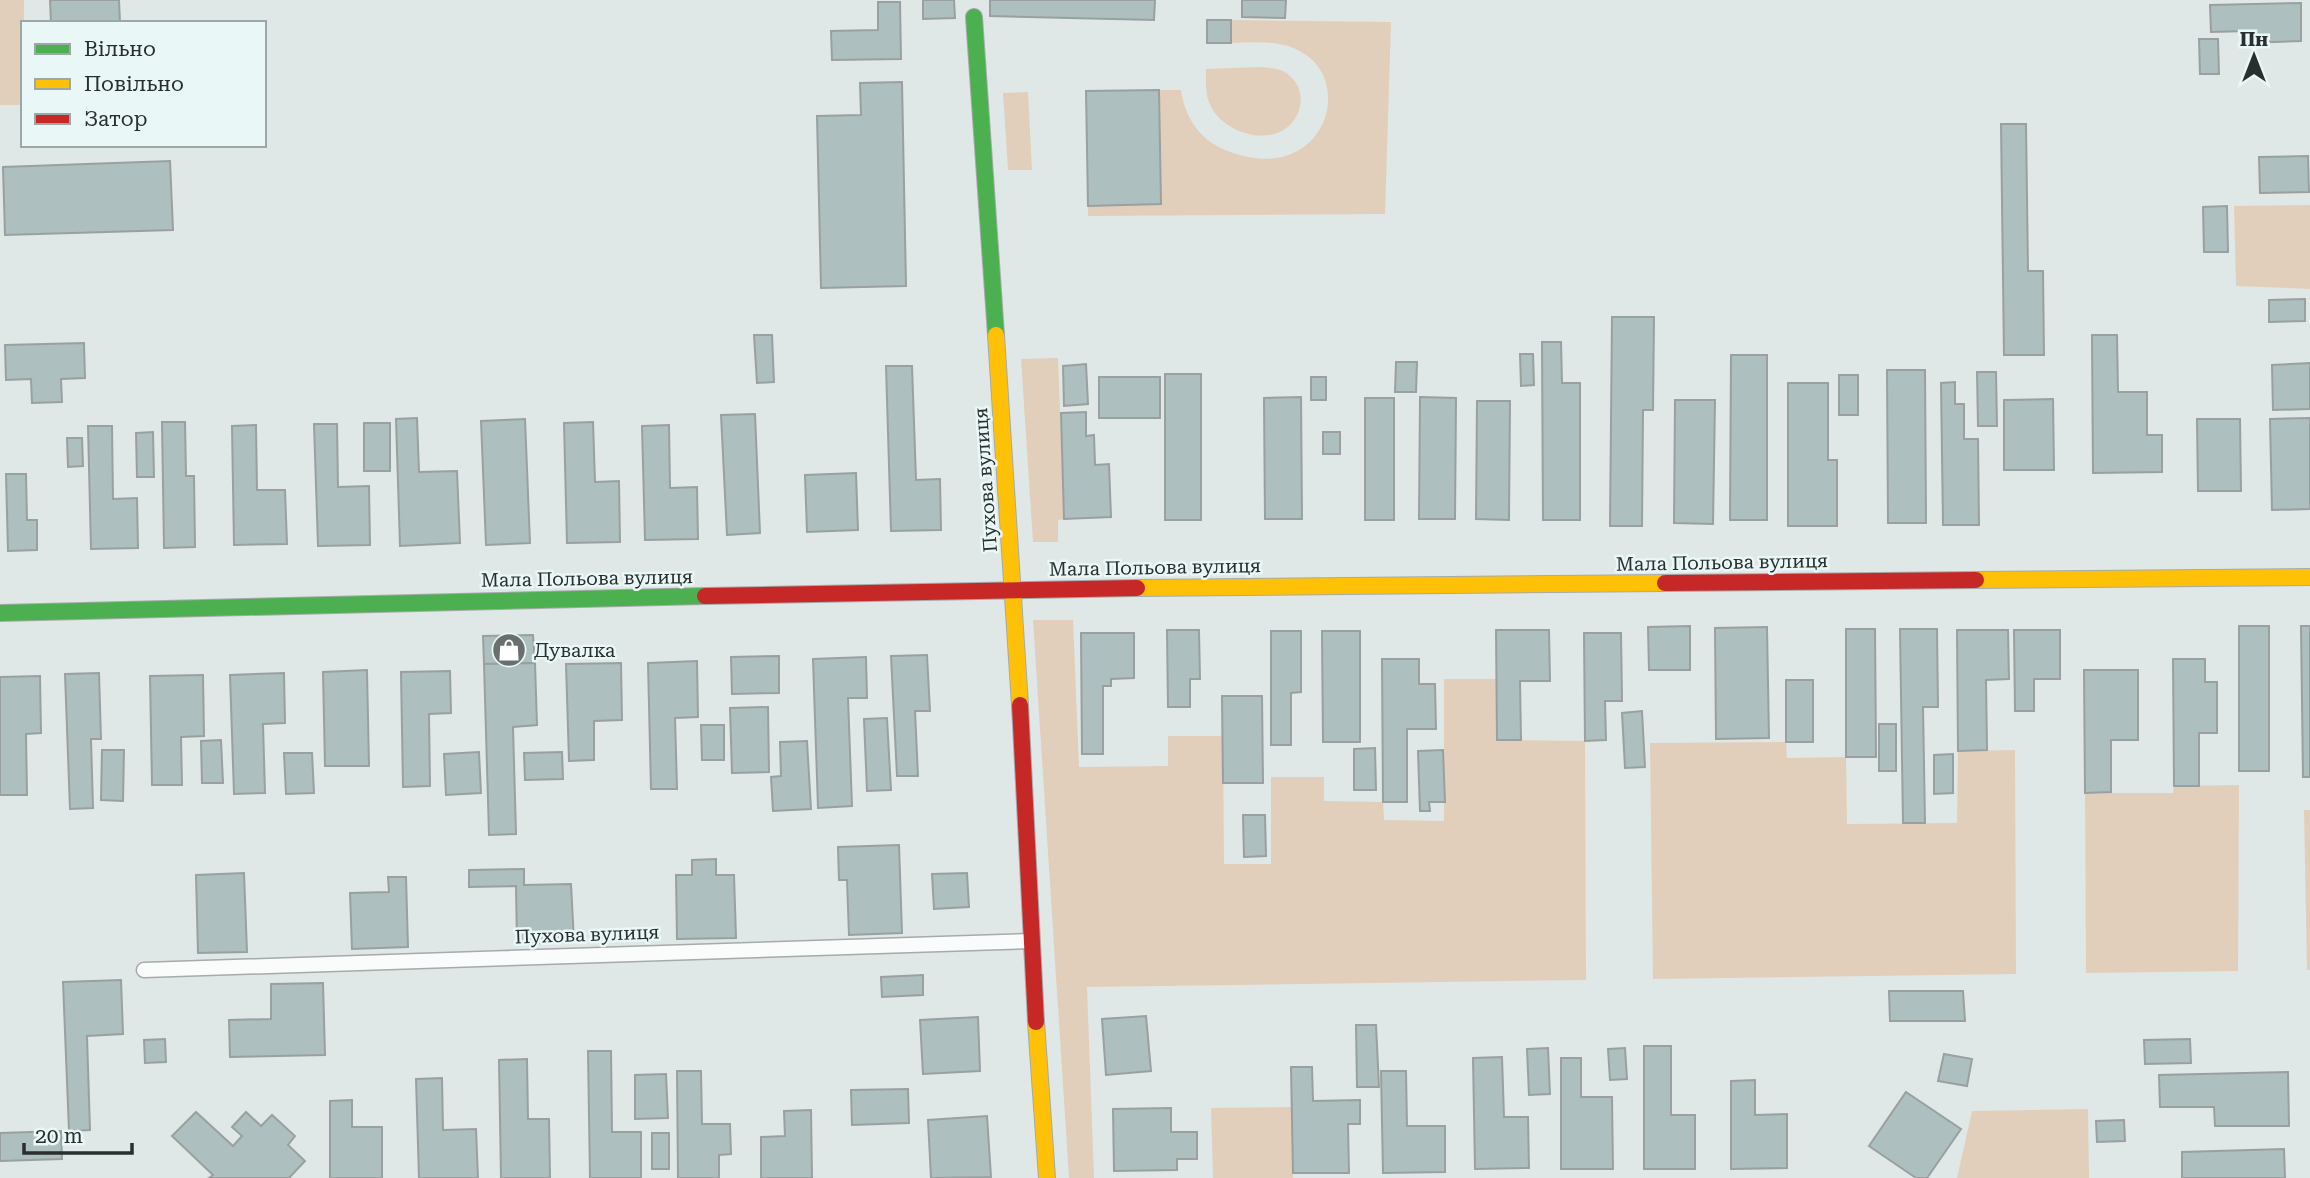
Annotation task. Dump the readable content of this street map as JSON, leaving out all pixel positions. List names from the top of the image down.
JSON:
{
  "streets": {
    "street": ["Пухова вулиця", "Мала Польова вулиця"]
  },
  "crossings": [
    ["Пухова вулиця", "Мала Польова вулиця"]
  ],
  "places": {
    "shop": ["Дувалка"]
  },
  "legend": ["Вільно", "Повільно", "Затор"],
  "scale_bar": "20 m",
  "north": "top"
}
